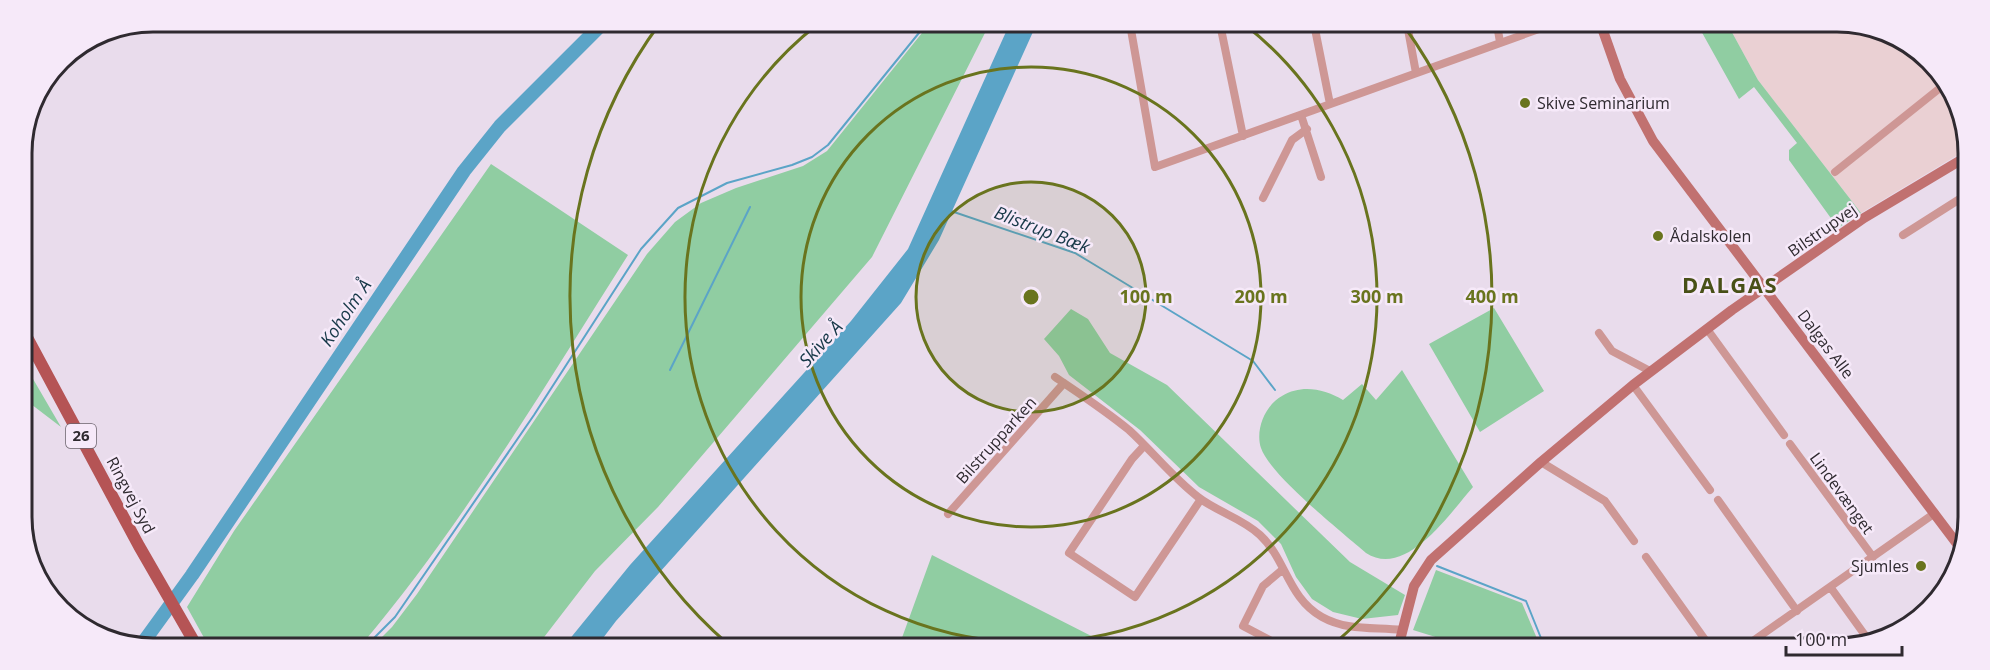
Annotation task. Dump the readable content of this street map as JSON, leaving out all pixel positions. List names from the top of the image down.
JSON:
{
  "streets": {
    "main road": ["26", "Ringvej Syd"],
    "street": [
      "Bilstrupvej",
      "Dalgas Alle",
      "Bilstrupparken",
      "Lindevænget"
    ]
  },
  "crossings": [
    ["Bilstrupvej", "Dalgas Alle"],
    ["Dalgas Alle", "Lindevænget"]
  ],
  "districts": ["DALGAS"],
  "water": ["Blistrup Bæk", "Koholm Å", "Skive Å"],
  "places": ["Skive Seminarium", "Ådalskolen", "Sjumles"],
  "scale_bar": "100 m",
  "rings": [
    "100 m",
    "200 m",
    "300 m",
    "400 m"
  ]
}
